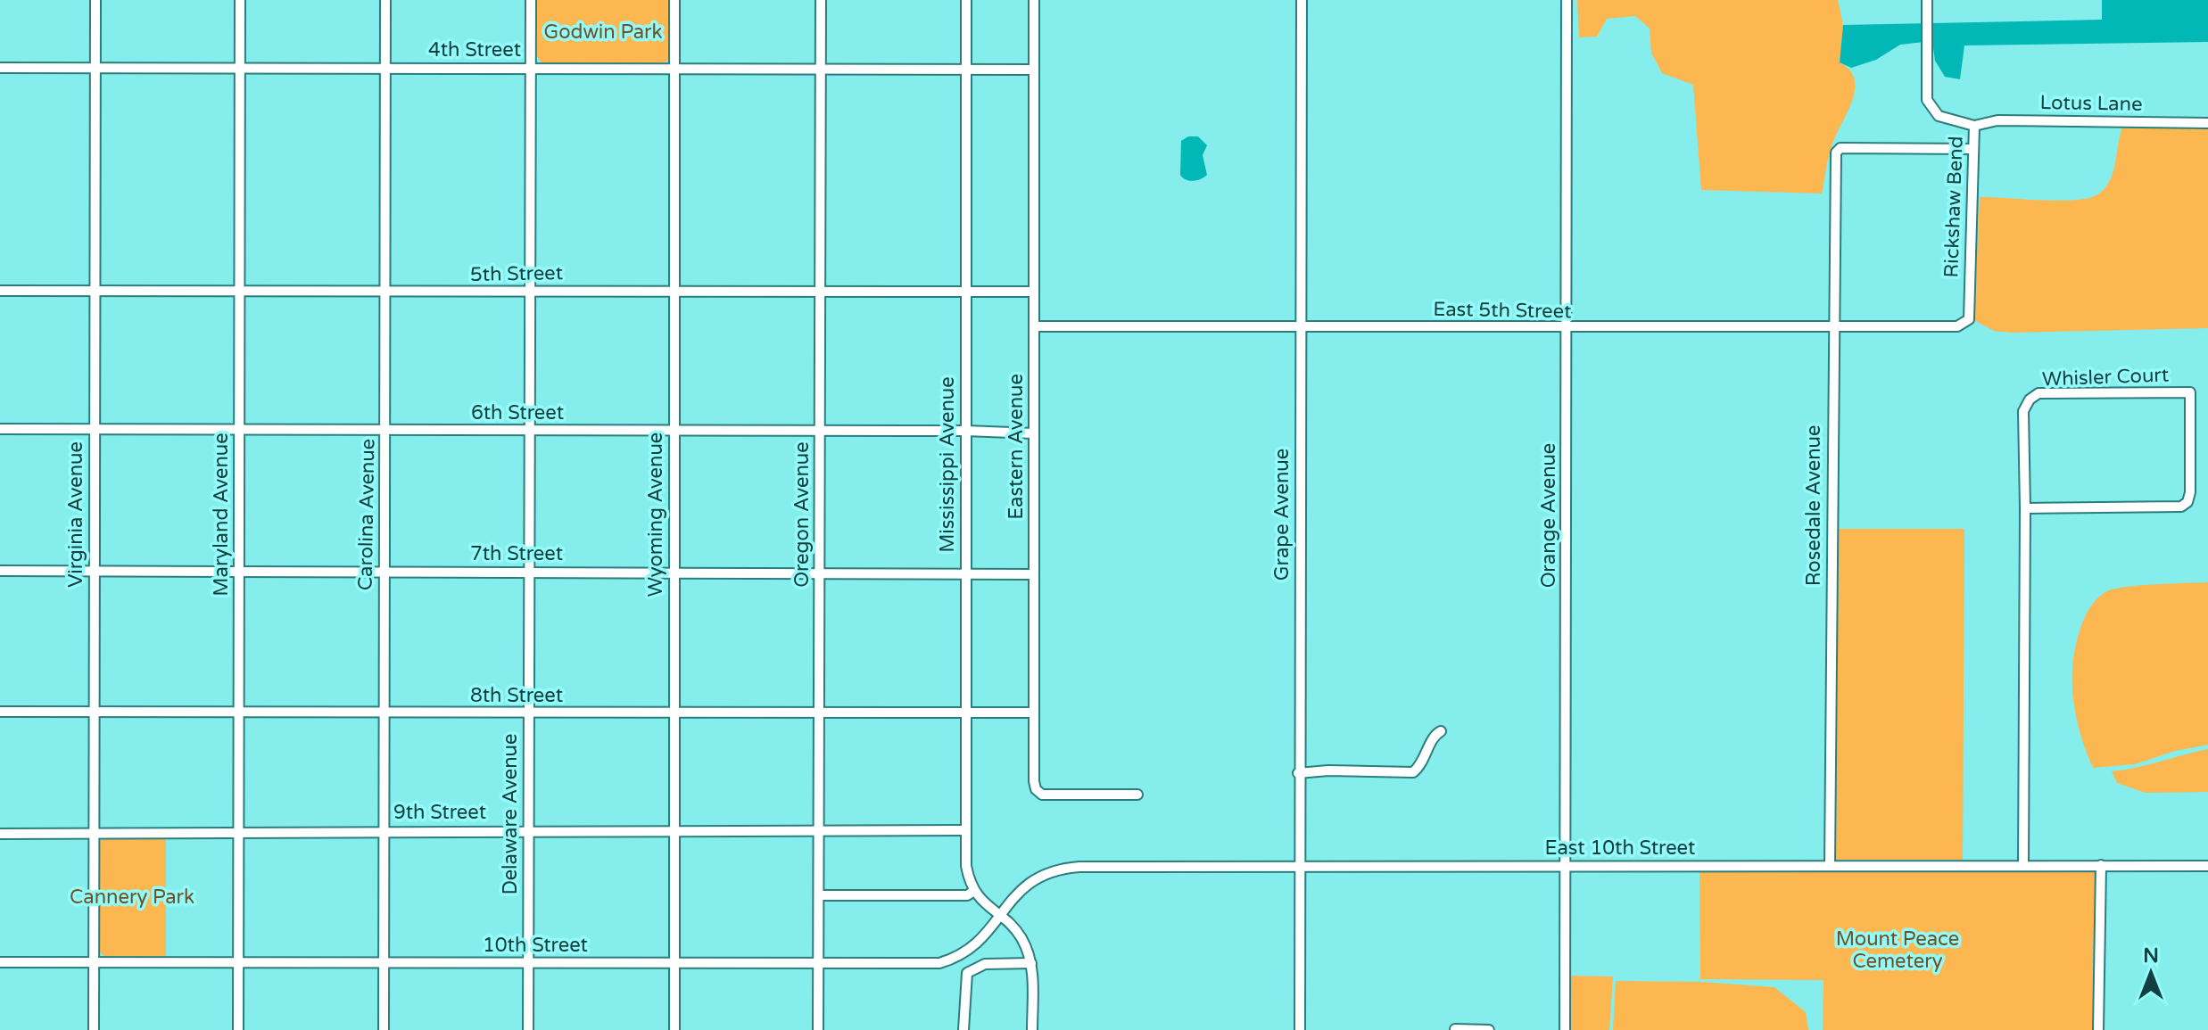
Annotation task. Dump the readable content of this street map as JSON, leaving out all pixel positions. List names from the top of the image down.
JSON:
{
  "streets": {
    "street": [
      "4th Street",
      "Lotus Lane",
      "Rickshaw Bend",
      "5th Street",
      "East 5th Street",
      "Whisler Court",
      "6th Street",
      "Eastern Avenue",
      "Mississippi Avenue",
      "Rosedale Avenue",
      "Virginia Avenue",
      "Maryland Avenue",
      "Carolina Avenue",
      "Wyoming Avenue",
      "Oregon Avenue",
      "Grape Avenue",
      "Orange Avenue",
      "7th Street",
      "8th Street",
      "9th Street",
      "Delaware Avenue",
      "East 10th Street",
      "10th Street"
    ]
  },
  "crossings": [
    ["4th Street", "Eastern Avenue"],
    ["4th Street", "Mississippi Avenue"],
    ["4th Street", "Virginia Avenue"],
    ["4th Street", "Maryland Avenue"],
    ["4th Street", "Carolina Avenue"],
    ["4th Street", "Wyoming Avenue"],
    ["4th Street", "Oregon Avenue"],
    ["4th Street", "Delaware Avenue"],
    ["Lotus Lane", "Rickshaw Bend"],
    ["Rickshaw Bend", "East 5th Street"],
    ["Rickshaw Bend", "Rosedale Avenue"],
    ["5th Street", "Eastern Avenue"],
    ["5th Street", "Mississippi Avenue"],
    ["5th Street", "Virginia Avenue"],
    ["5th Street", "Maryland Avenue"],
    ["5th Street", "Carolina Avenue"],
    ["5th Street", "Wyoming Avenue"],
    ["5th Street", "Oregon Avenue"],
    ["5th Street", "Delaware Avenue"],
    ["East 5th Street", "Eastern Avenue"],
    ["East 5th Street", "Rosedale Avenue"],
    ["East 5th Street", "Grape Avenue"],
    ["East 5th Street", "Orange Avenue"],
    ["Whisler Court", "East 10th Street"],
    ["6th Street", "Eastern Avenue"],
    ["6th Street", "Mississippi Avenue"],
    ["6th Street", "Virginia Avenue"],
    ["6th Street", "Maryland Avenue"],
    ["6th Street", "Carolina Avenue"],
    ["6th Street", "Wyoming Avenue"],
    ["6th Street", "Oregon Avenue"],
    ["6th Street", "Delaware Avenue"],
    ["Eastern Avenue", "7th Street"],
    ["Eastern Avenue", "8th Street"],
    ["Mississippi Avenue", "7th Street"],
    ["Mississippi Avenue", "8th Street"],
    ["Mississippi Avenue", "9th Street"],
    ["Rosedale Avenue", "East 10th Street"],
    ["Virginia Avenue", "7th Street"],
    ["Virginia Avenue", "8th Street"],
    ["Virginia Avenue", "9th Street"],
    ["Virginia Avenue", "10th Street"],
    ["Maryland Avenue", "7th Street"],
    ["Maryland Avenue", "8th Street"],
    ["Maryland Avenue", "9th Street"],
    ["Maryland Avenue", "10th Street"],
    ["Carolina Avenue", "7th Street"],
    ["Carolina Avenue", "8th Street"],
    ["Carolina Avenue", "9th Street"],
    ["Carolina Avenue", "10th Street"],
    ["Wyoming Avenue", "7th Street"],
    ["Wyoming Avenue", "8th Street"],
    ["Wyoming Avenue", "9th Street"],
    ["Wyoming Avenue", "10th Street"],
    ["Oregon Avenue", "7th Street"],
    ["Oregon Avenue", "8th Street"],
    ["Oregon Avenue", "9th Street"],
    ["Oregon Avenue", "10th Street"],
    ["Grape Avenue", "East 10th Street"],
    ["Orange Avenue", "East 10th Street"],
    ["7th Street", "Delaware Avenue"],
    ["8th Street", "Delaware Avenue"],
    ["9th Street", "Delaware Avenue"],
    ["Delaware Avenue", "10th Street"],
    ["East 10th Street", "10th Street"]
  ],
  "parks": ["Godwin Park", "Cannery Park", "Mount Peace Cemetery"],
  "north": "top"
}
